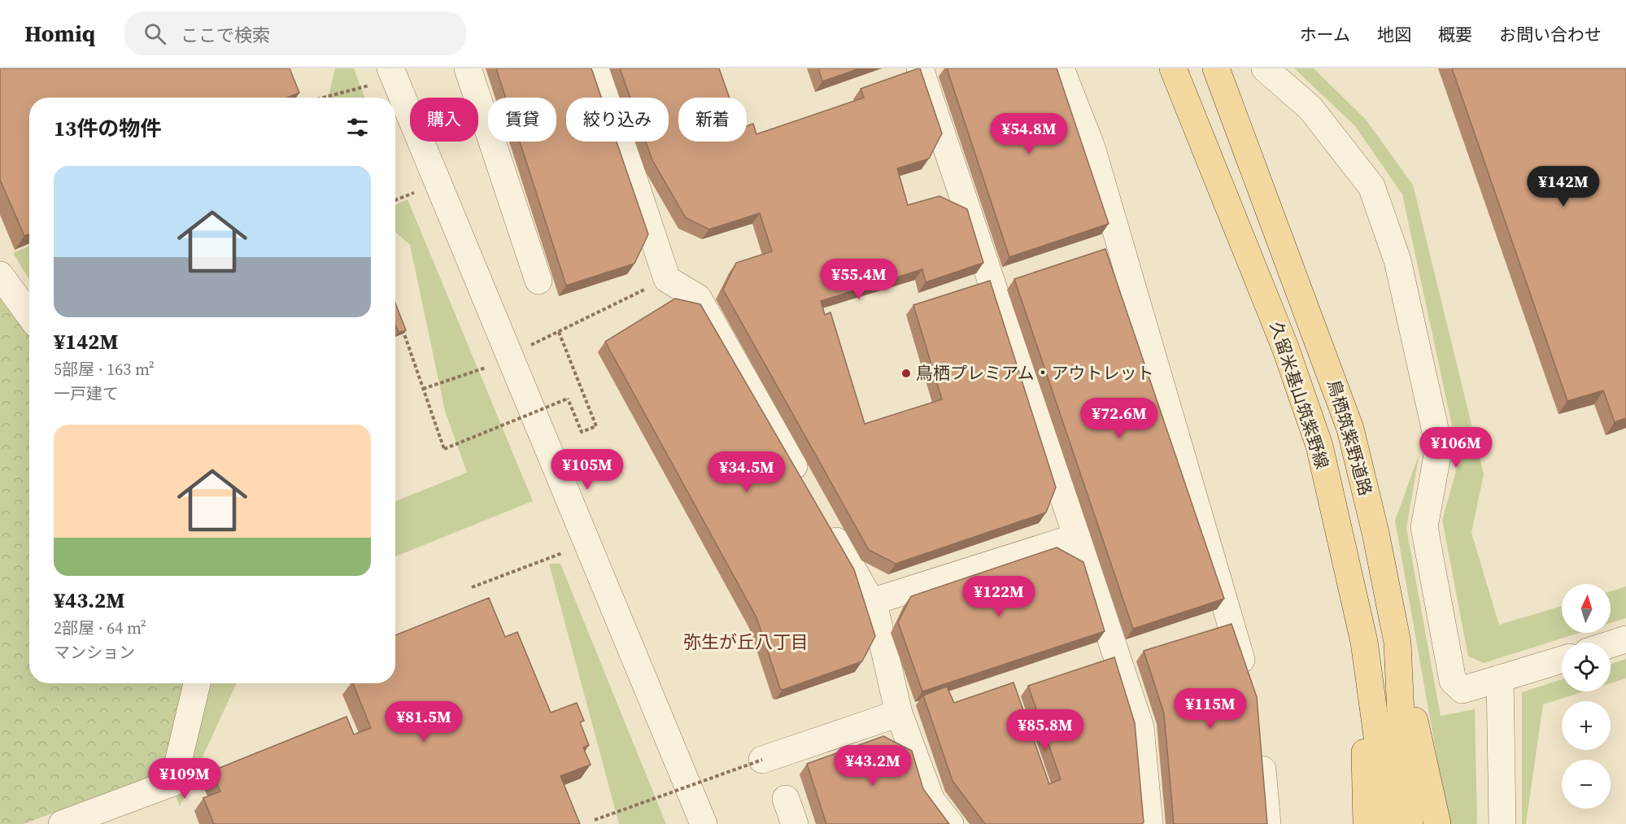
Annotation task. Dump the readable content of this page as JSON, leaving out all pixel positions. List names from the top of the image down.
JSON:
{
  "streets": {
    "main road": ["久留米基山筑紫野線", "鳥栖筑紫野道路"]
  },
  "districts": ["弥生が丘八丁目"],
  "places": ["鳥栖プレミアム・アウトレット"],
  "north": "top",
  "page": {
    "header": "Homiq",
    "search": "ここで検索",
    "nav": [
      "ホーム",
      "地図",
      "概要",
      "お問い合わせ"
    ],
    "chip": [
      "購入",
      "賃貸",
      "絞り込み",
      "新着"
    ],
    "heading": "13件の物件",
    "price": [
      "¥54.8M",
      "¥142M",
      "¥55.4M",
      "¥72.6M",
      "¥106M",
      "¥105M",
      "¥34.5M",
      "¥122M",
      "¥115M",
      "¥81.5M",
      "¥85.8M",
      "¥43.2M",
      "¥109M"
    ],
    "list": [
      {
        "name": "¥142M",
        "note": "5部屋 · 163 m² · 一戸建て"
      },
      {
        "name": "¥43.2M",
        "note": "2部屋 · 64 m² · マンション"
      }
    ],
    "map_buttons": ["+", "−"]
  }
}
